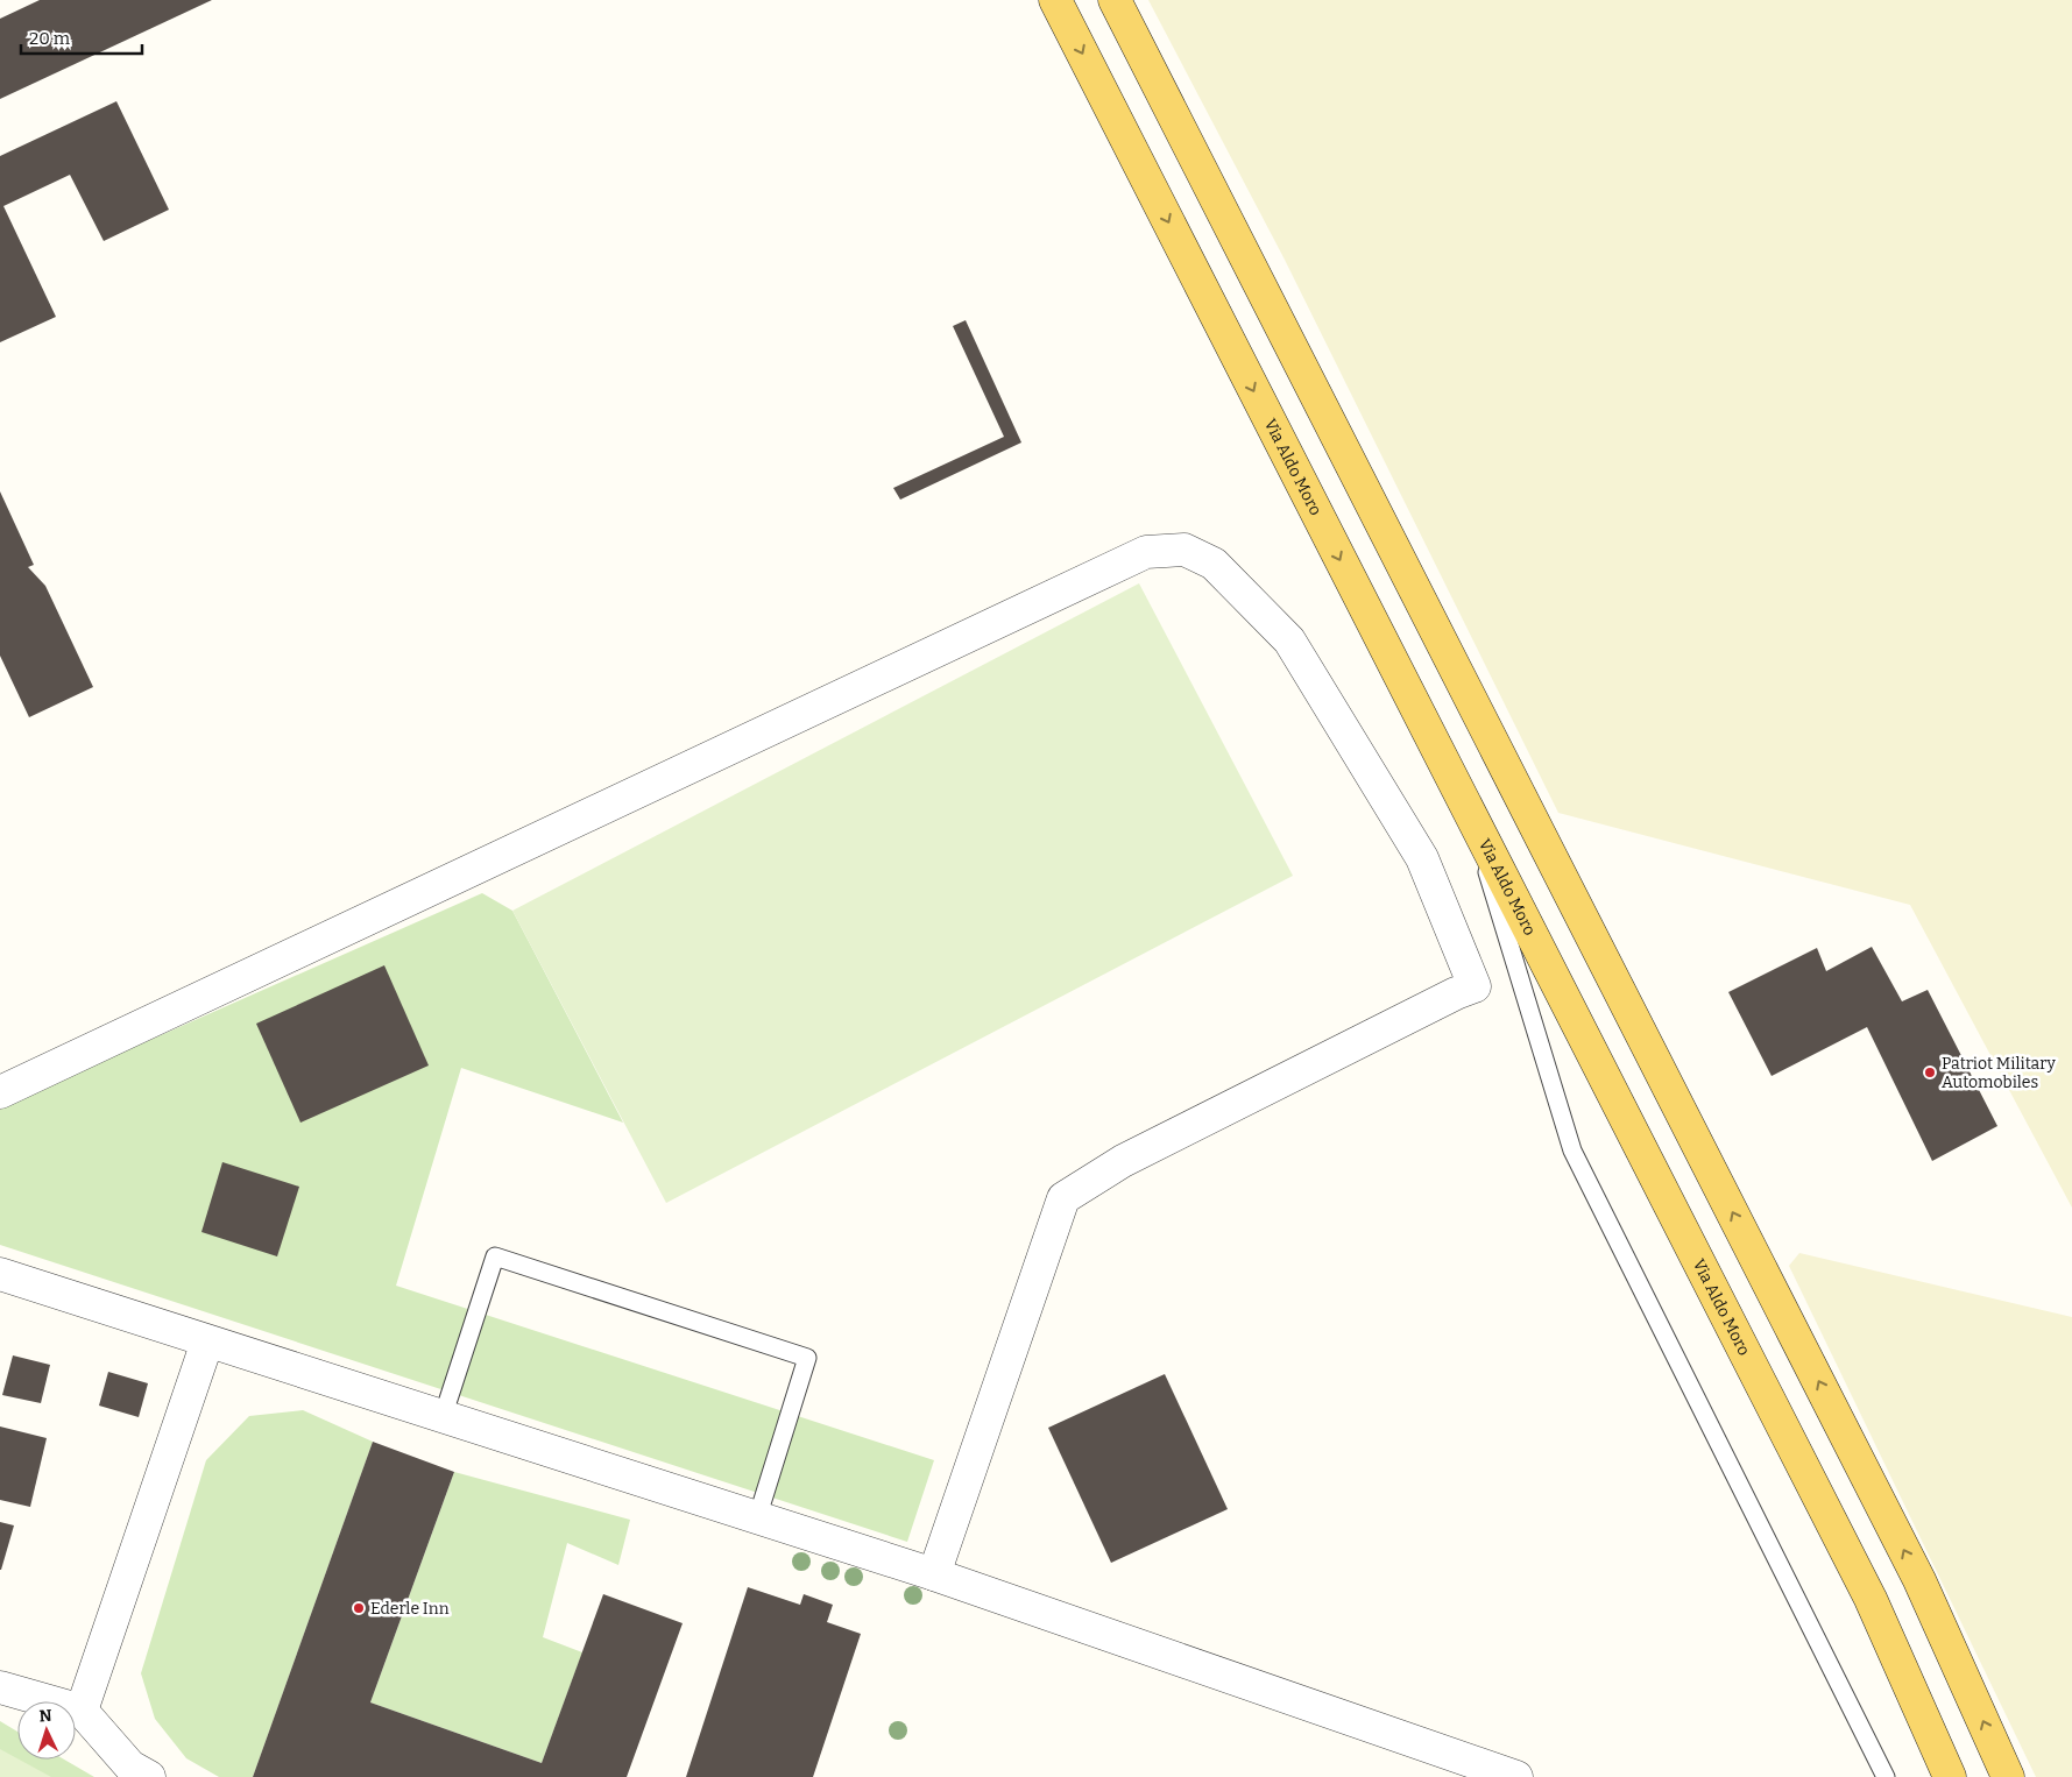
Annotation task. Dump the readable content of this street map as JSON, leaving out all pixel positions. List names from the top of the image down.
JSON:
{
  "streets": {
    "main road": ["Via Aldo Moro"]
  },
  "places": ["Patriot Military Automobiles", "Ederle Inn"],
  "scale_bar": "20 m",
  "north": "top"
}
